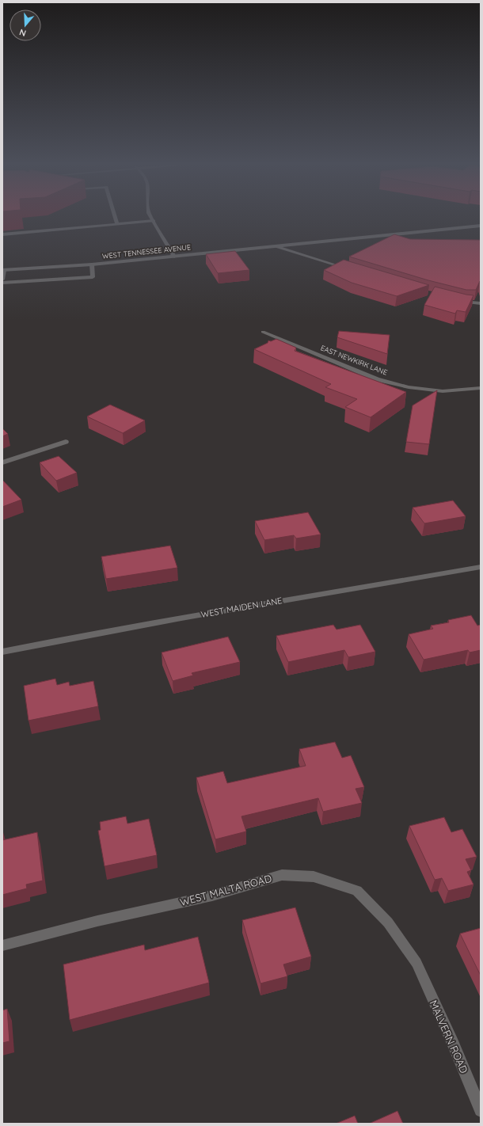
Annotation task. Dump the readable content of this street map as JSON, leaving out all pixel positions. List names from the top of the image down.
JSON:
{
  "streets": {
    "street": [
      "WEST TENNESSEE AVENUE",
      "EAST NEWKIRK LANE",
      "WEST MAIDEN LANE",
      "WEST MALTA ROAD",
      "MALVERN ROAD"
    ]
  },
  "crossings": [
    ["WEST MALTA ROAD", "MALVERN ROAD"]
  ],
  "north": "bottom"
}
